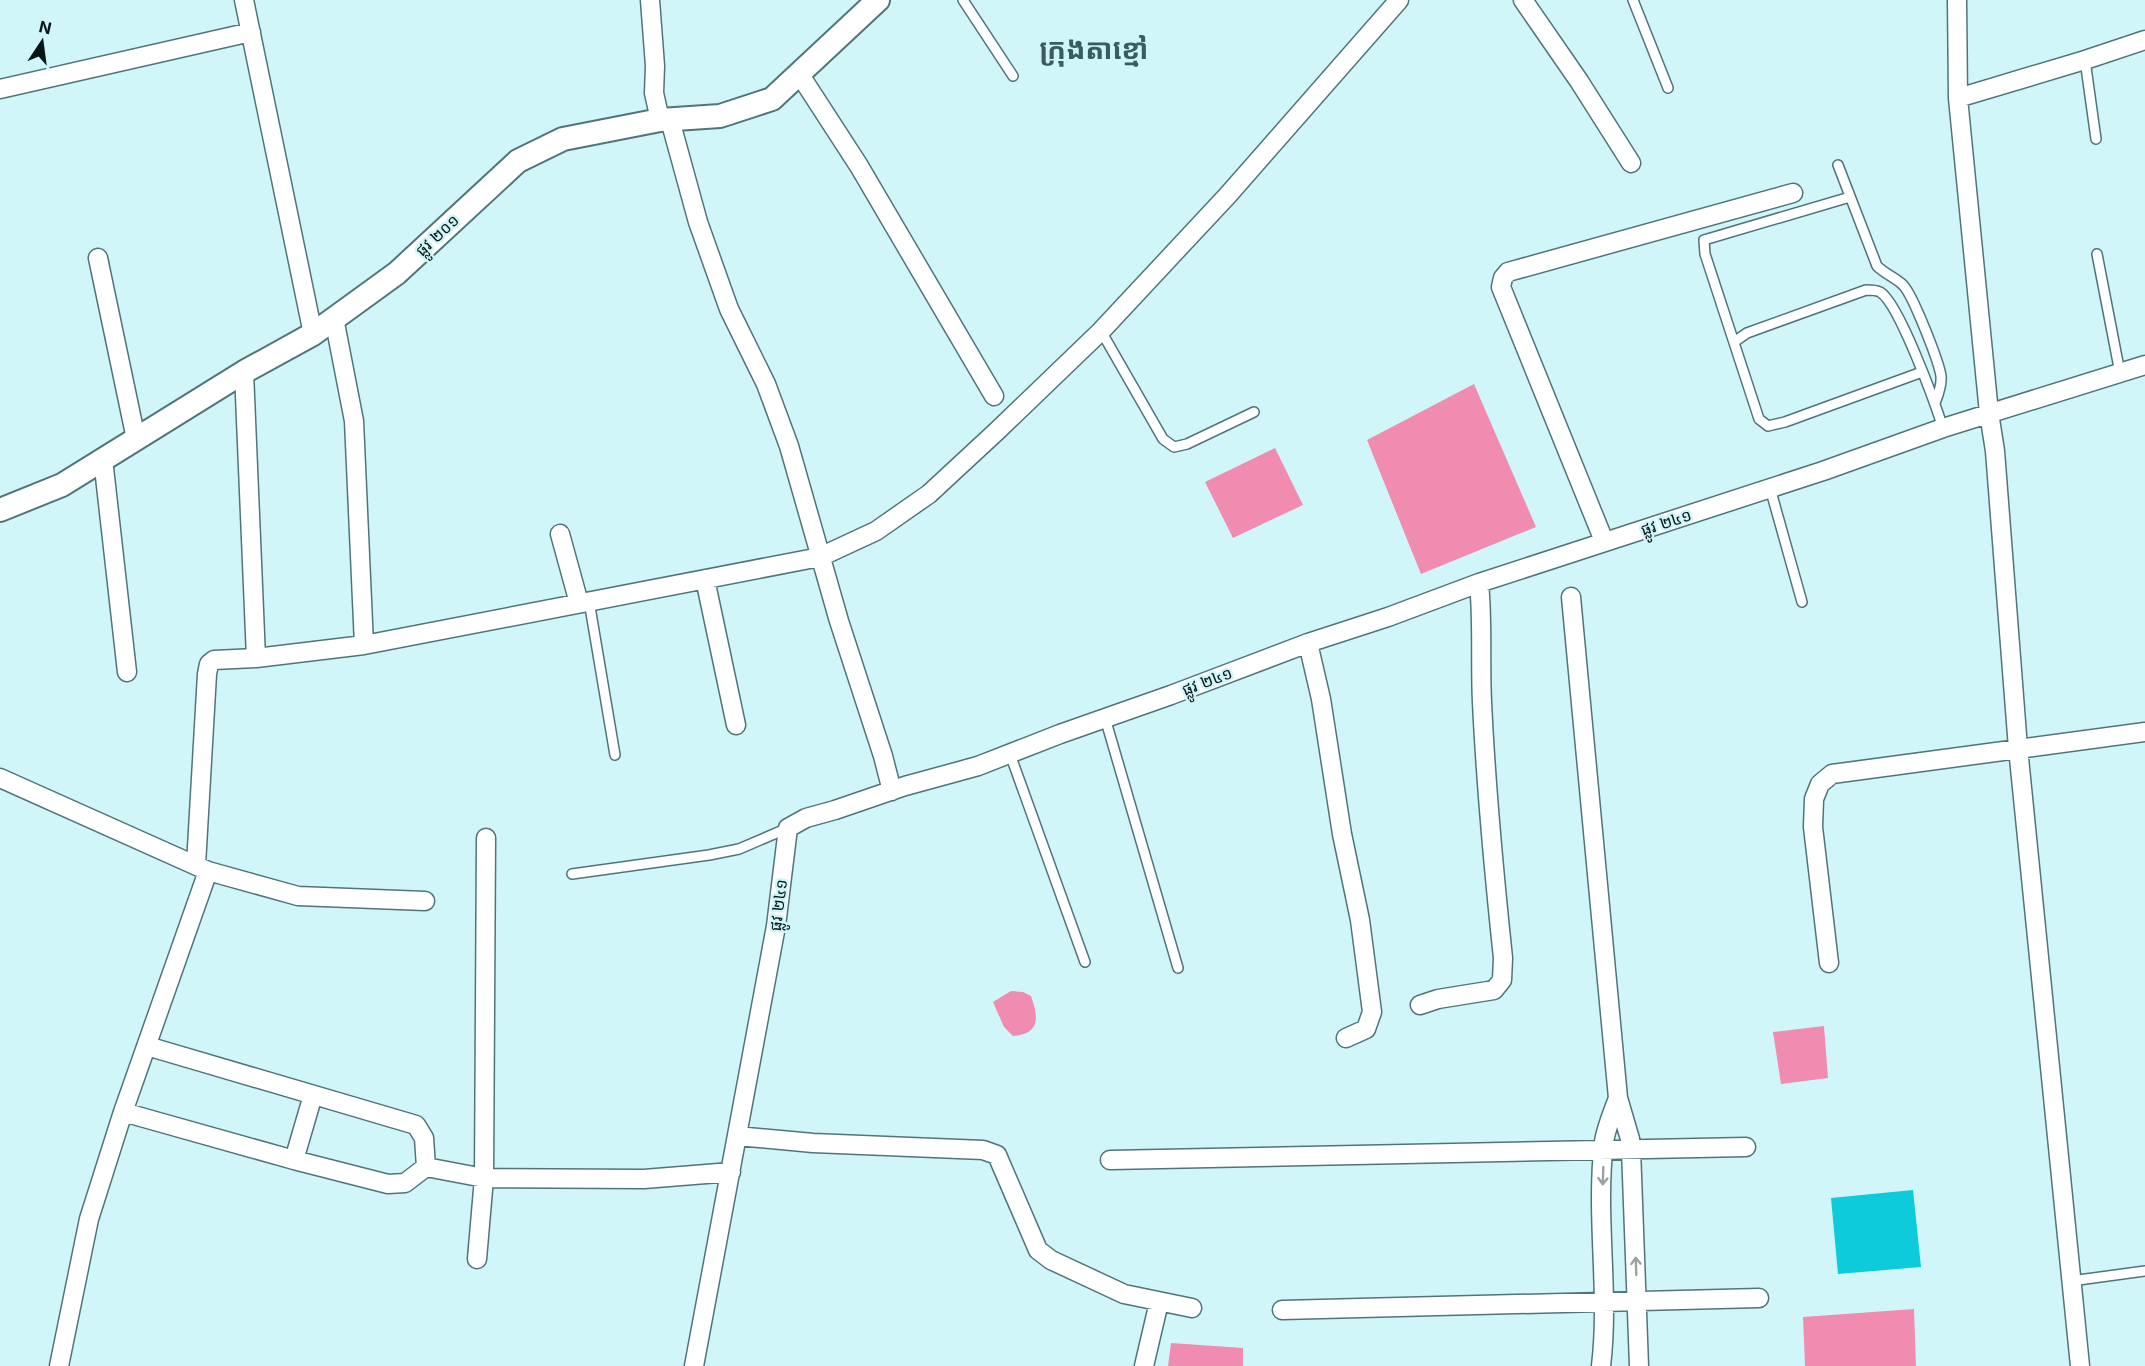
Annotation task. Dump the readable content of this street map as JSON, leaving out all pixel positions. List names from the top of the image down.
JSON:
{
  "streets": {
    "street": ["ផ្លូវ ២០១", "ផ្លូវ ២៤១"]
  },
  "districts": ["ក្រុងតាខ្មៅ"],
  "north": "top"
}
